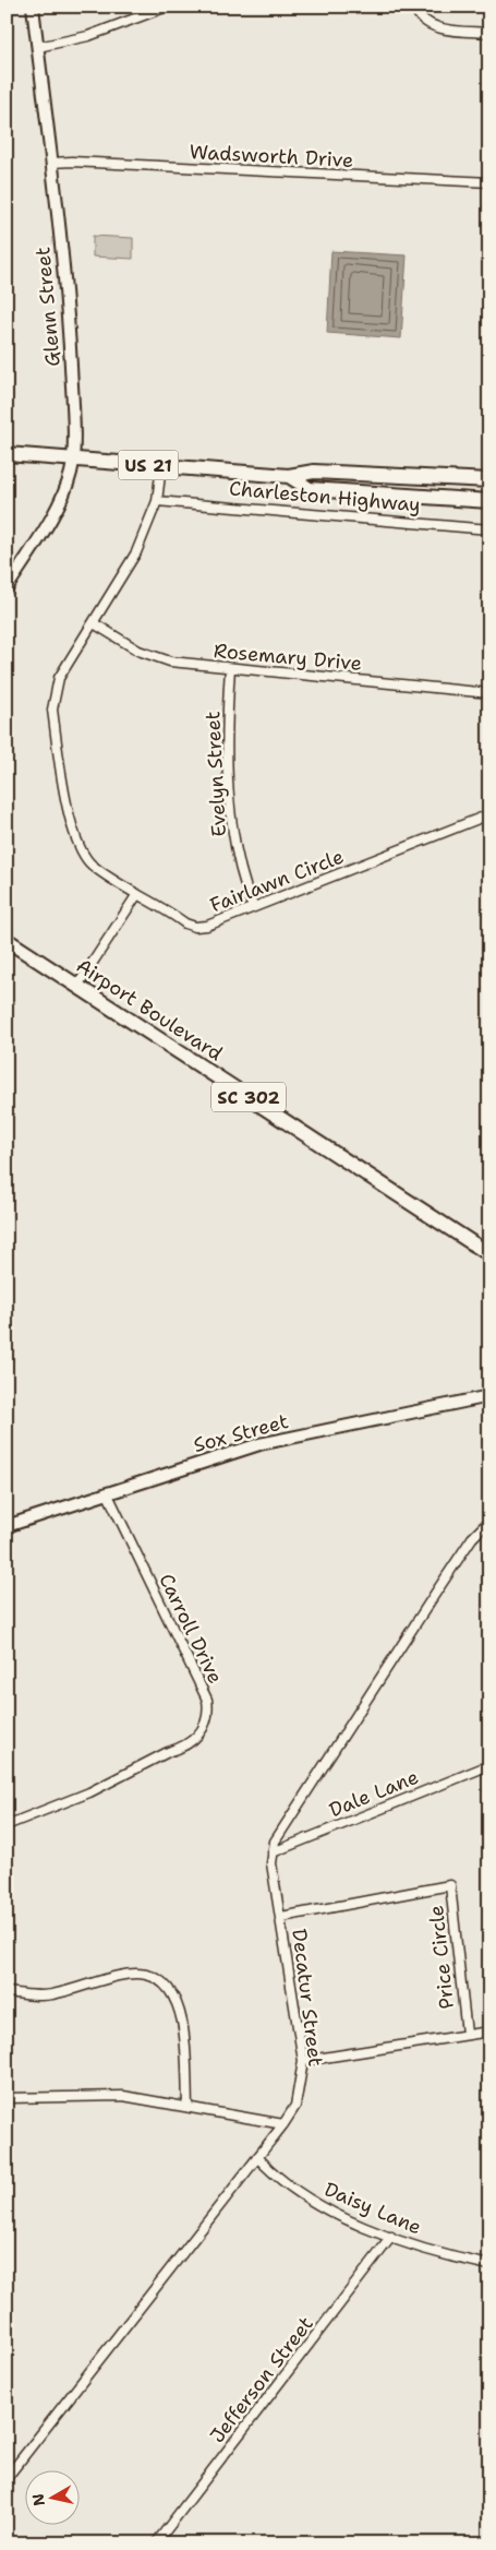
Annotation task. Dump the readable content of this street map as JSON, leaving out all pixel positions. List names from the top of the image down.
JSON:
{
  "streets": {
    "main road": [
      "US 21",
      "Charleston Highway",
      "Airport Boulevard",
      "SC 302"
    ],
    "street": [
      "Wadsworth Drive",
      "Glenn Street",
      "Rosemary Drive",
      "Evelyn Street",
      "Fairlawn Circle",
      "Sox Street",
      "Carroll Drive",
      "Dale Lane",
      "Price Circle",
      "Decatur Street",
      "Daisy Lane",
      "Jefferson Street"
    ]
  },
  "crossings": [
    ["Wadsworth Drive", "Glenn Street"],
    ["Glenn Street", "Charleston Highway"],
    ["Charleston Highway", "Fairlawn Circle"],
    ["Rosemary Drive", "Evelyn Street"],
    ["Rosemary Drive", "Fairlawn Circle"],
    ["Evelyn Street", "Fairlawn Circle"],
    ["Sox Street", "Carroll Drive"],
    ["Dale Lane", "Decatur Street"],
    ["Price Circle", "Decatur Street"],
    ["Decatur Street", "Daisy Lane"],
    ["Daisy Lane", "Jefferson Street"]
  ],
  "north": "left"
}
